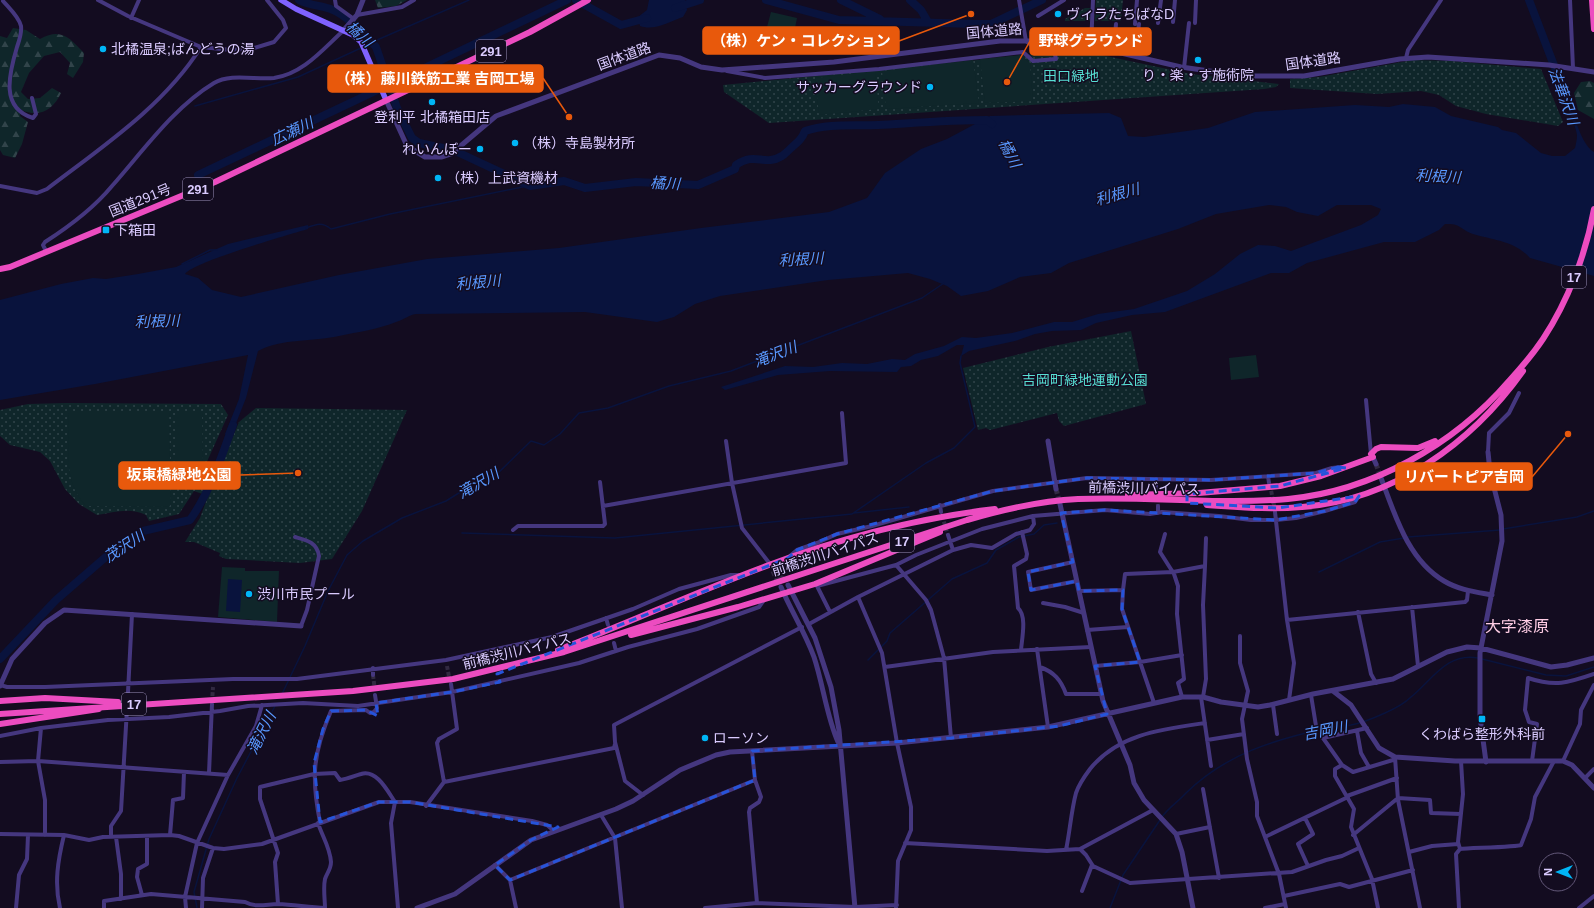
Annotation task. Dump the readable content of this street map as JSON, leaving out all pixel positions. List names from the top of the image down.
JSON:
{
  "streets": {
    "highway": [
      "291",
      "国道291号",
      "17",
      "前橋渋川バイパス"
    ],
    "street": ["国体道路"]
  },
  "crossings": [
    ["国体道路", "国道291号"],
    ["17", "前橋渋川バイパス"]
  ],
  "districts": ["大字漆原"],
  "water": [
    "橘川",
    "法華沢川",
    "広瀬川",
    "利根川",
    "滝沢川",
    "茂沢川",
    "吉岡川"
  ],
  "parks": ["田口緑地", "吉岡町緑地運動公園"],
  "places": {
    "other": [
      "（株）ケン・コレクション",
      "ヴィラたちばなD",
      "北橘温泉;ばんどうの湯",
      "り・楽・す施術院",
      "野球グラウンド",
      "サッカーグラウンド",
      "登利平 北橘箱田店",
      "（株）藤川鉄筋工業 吉岡工場",
      "（株）寺島製材所",
      "れいんぼー",
      "（株）上武資機材",
      "リバートピア吉岡",
      "坂東橋緑地公園",
      "渋川市民プール",
      "ローソン"
    ],
    "transit": ["下箱田", "くわばら整形外科前"]
  },
  "north": "left"
}
